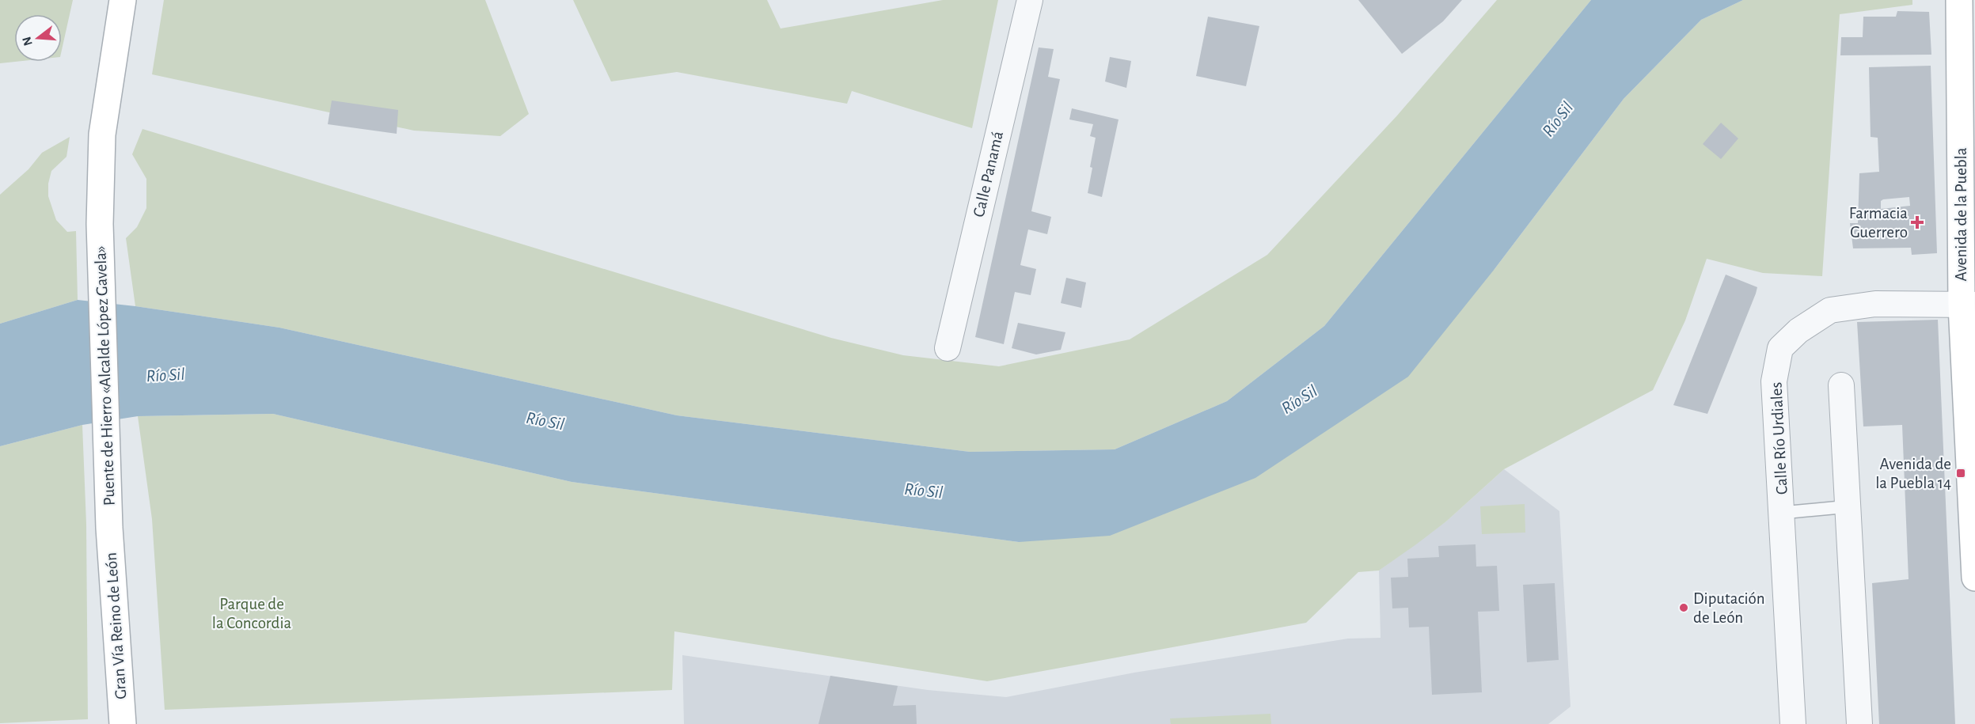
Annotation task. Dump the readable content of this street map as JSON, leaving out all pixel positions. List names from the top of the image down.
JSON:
{
  "streets": {
    "street": [
      "Calle Panamá",
      "Avenida de la Puebla",
      "Puente de Hierro «Alcalde López Gavela»",
      "Calle Río Urdiales",
      "Gran Vía Reino de León"
    ]
  },
  "crossings": [
    ["Avenida de la Puebla", "Calle Río Urdiales"],
    ["Puente de Hierro «Alcalde López Gavela»", "Gran Vía Reino de León"]
  ],
  "water": ["Río Sil"],
  "parks": ["Parque de la Concordia"],
  "places": {
    "health": ["Farmacia Guerrero"],
    "transit": ["Avenida de la Puebla 14"],
    "other": ["Diputación de León"]
  },
  "north": "left"
}
